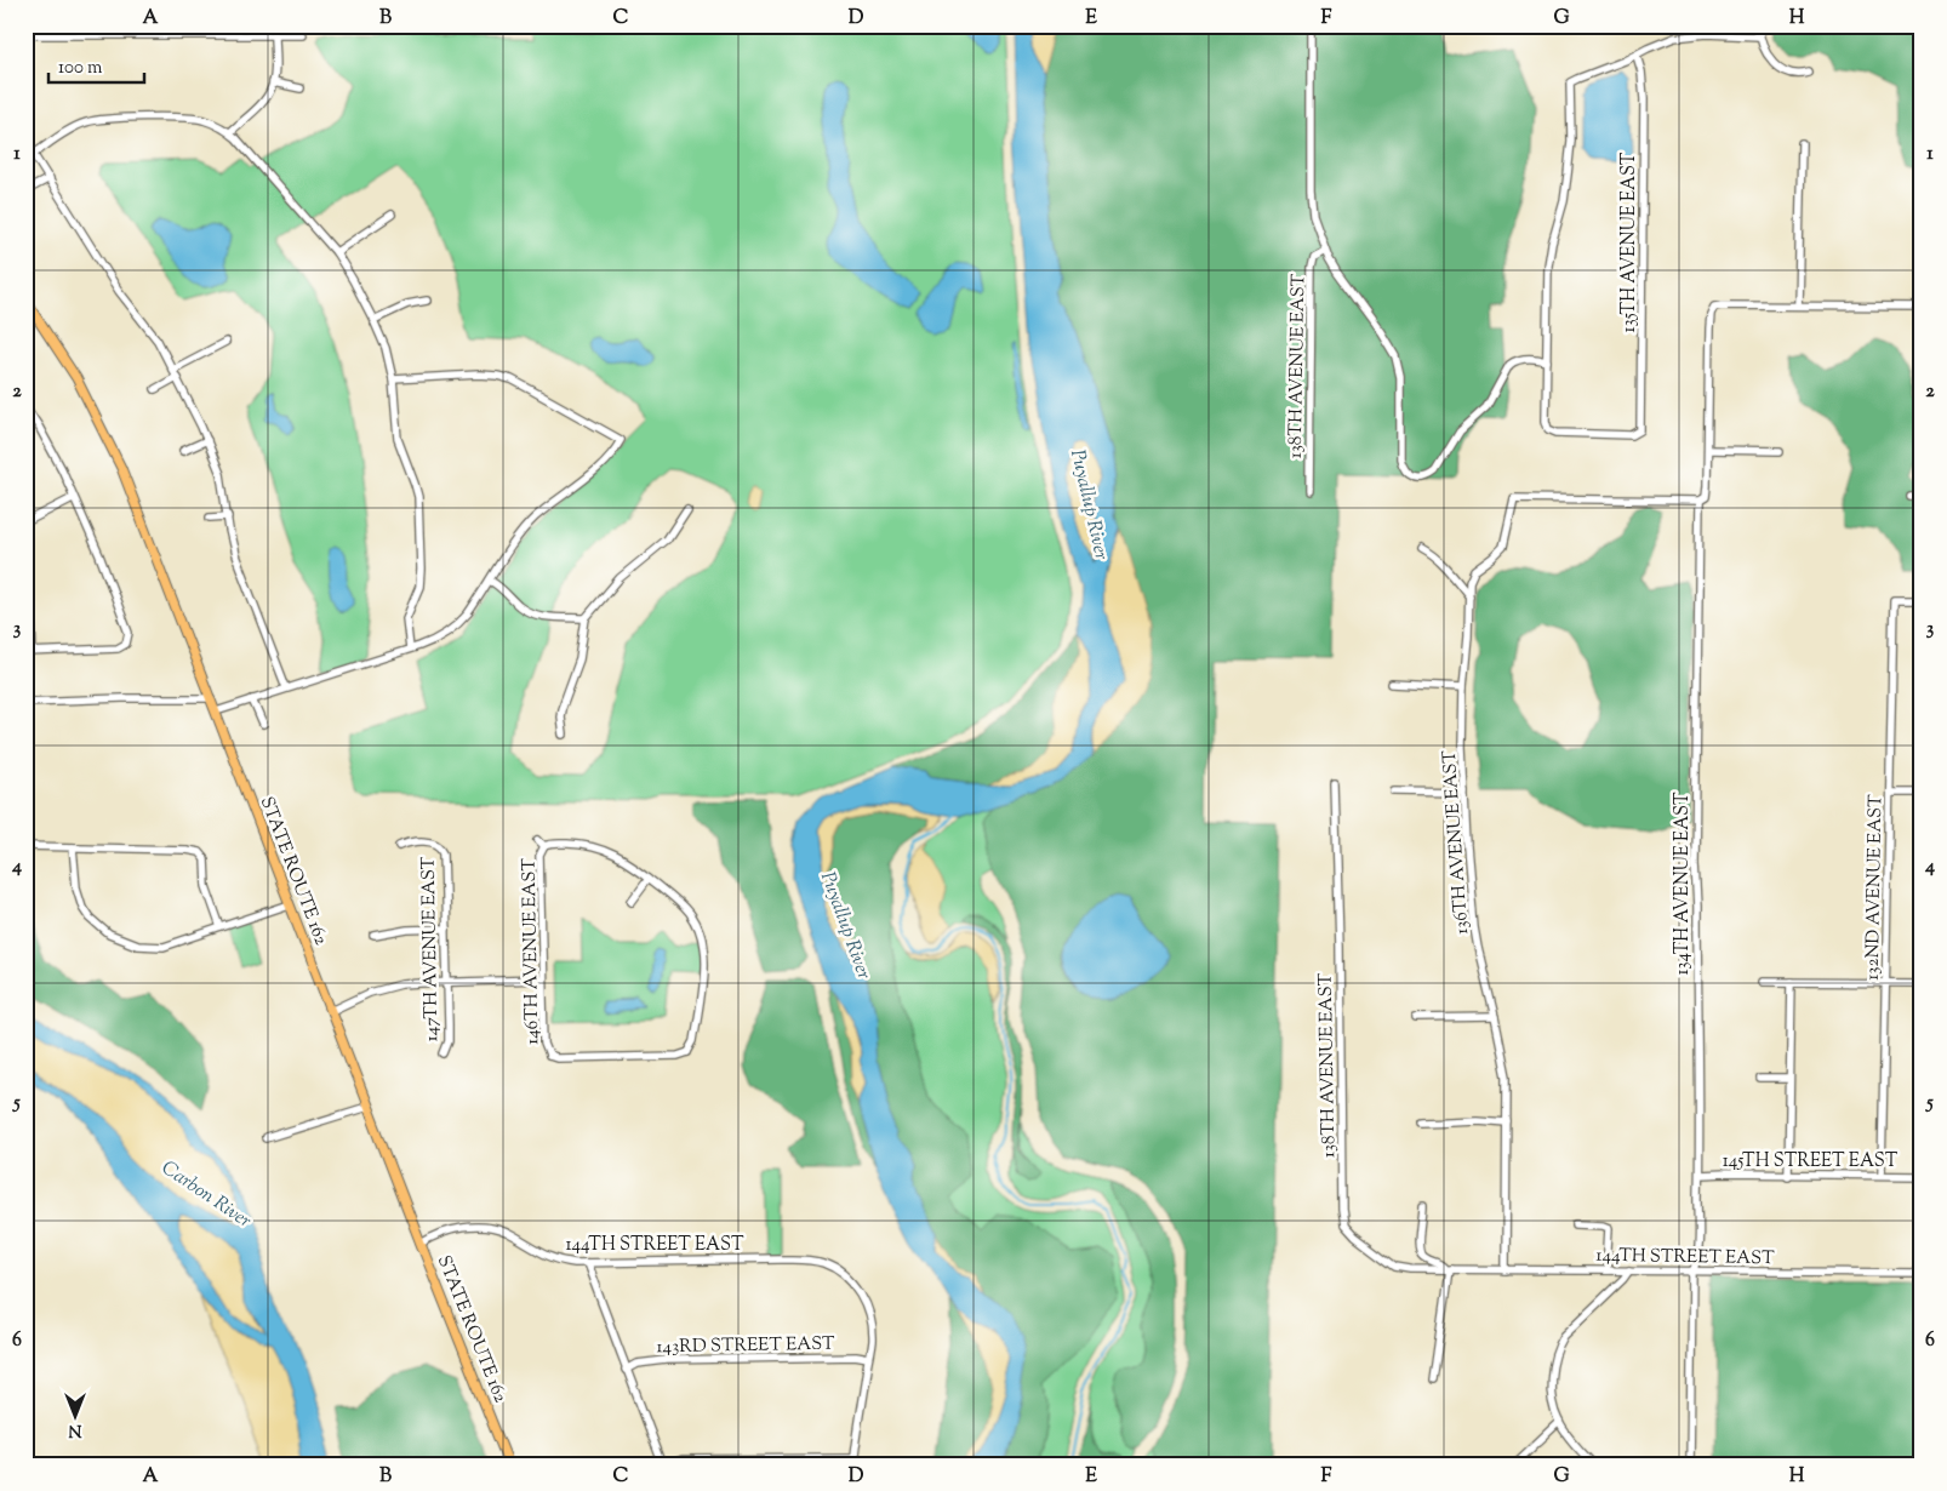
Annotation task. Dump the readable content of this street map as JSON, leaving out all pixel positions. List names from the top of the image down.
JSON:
{
  "streets": {
    "main road": ["STATE ROUTE 162"],
    "street": [
      "135TH AVENUE EAST",
      "138TH AVENUE EAST",
      "136TH AVENUE EAST",
      "134TH AVENUE EAST",
      "132ND AVENUE EAST",
      "147TH AVENUE EAST",
      "146TH AVENUE EAST",
      "145TH STREET EAST",
      "144TH STREET EAST",
      "143RD STREET EAST"
    ]
  },
  "crossings": [
    ["135TH AVENUE EAST", "138TH AVENUE EAST"],
    ["138TH AVENUE EAST", "144TH STREET EAST"],
    ["136TH AVENUE EAST", "134TH AVENUE EAST"],
    ["136TH AVENUE EAST", "144TH STREET EAST"],
    ["STATE ROUTE 162", "144TH STREET EAST"],
    ["134TH AVENUE EAST", "145TH STREET EAST"],
    ["134TH AVENUE EAST", "144TH STREET EAST"],
    ["132ND AVENUE EAST", "145TH STREET EAST"],
    ["144TH STREET EAST", "143RD STREET EAST"]
  ],
  "water": ["Puyallup River", "Carbon River"],
  "scale_bar": "100 m",
  "north": "bottom",
  "grid": {
    "columns": [
      "A",
      "B",
      "C",
      "D",
      "E",
      "F",
      "G",
      "H"
    ],
    "rows": [
      "1",
      "2",
      "3",
      "4",
      "5",
      "6"
    ]
  }
}
